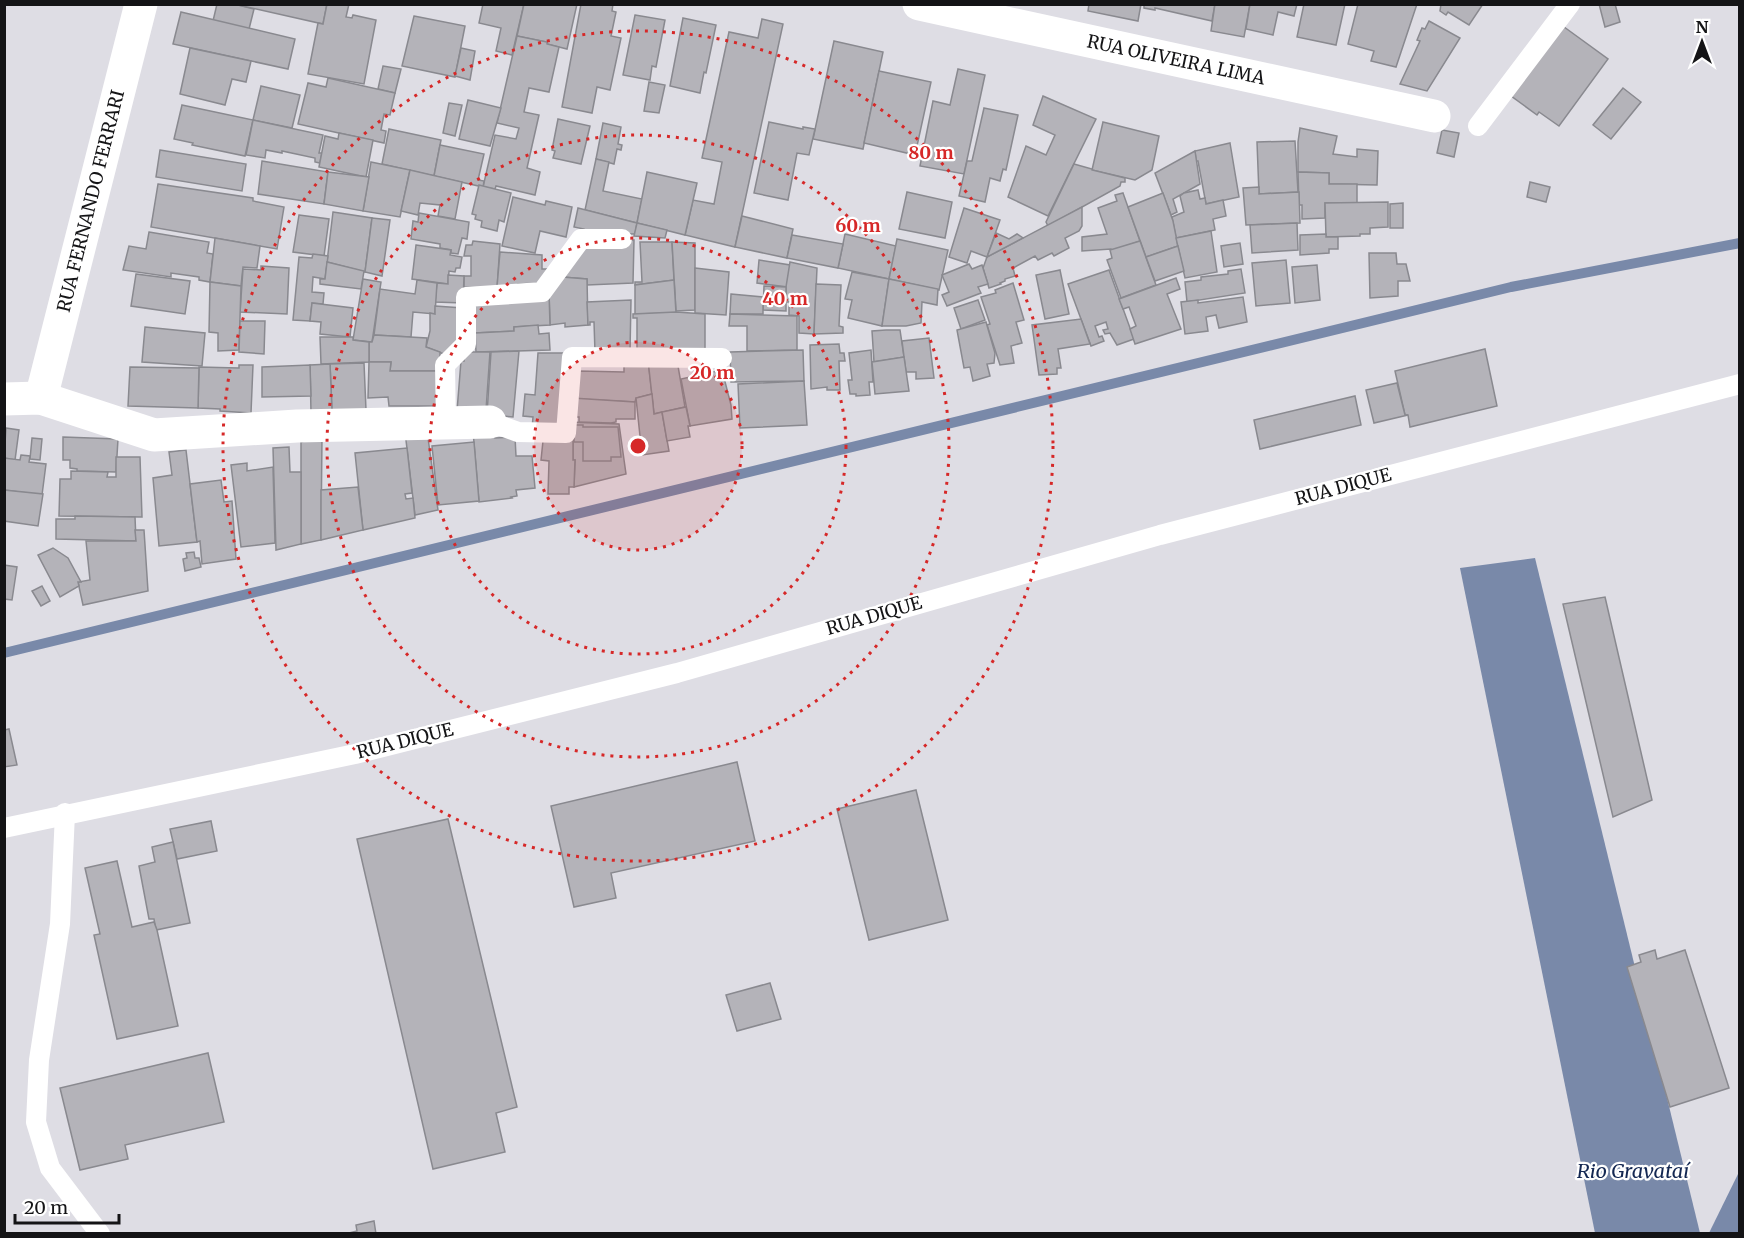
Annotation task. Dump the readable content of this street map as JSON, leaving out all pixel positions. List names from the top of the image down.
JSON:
{
  "streets": {
    "street": ["RUA OLIVEIRA LIMA", "RUA FERNANDO FERRARI"],
    "lane": ["RUA DIQUE"]
  },
  "water": ["Rio Gravataí"],
  "scale_bar": "20 m",
  "north": "top",
  "rings": [
    "80 m",
    "60 m",
    "40 m",
    "20 m"
  ]
}
